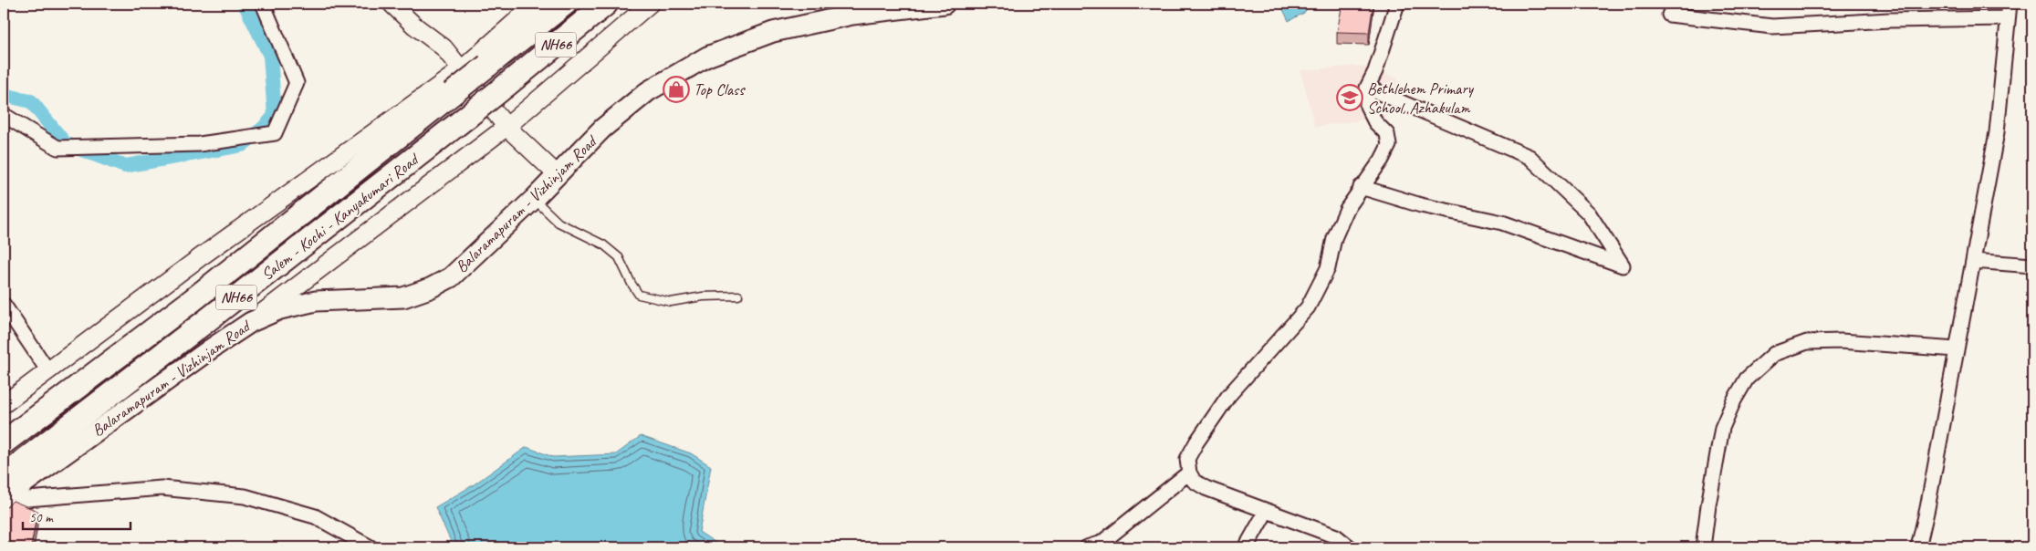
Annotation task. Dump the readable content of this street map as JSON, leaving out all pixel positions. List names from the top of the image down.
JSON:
{
  "streets": {
    "highway": ["NH66", "Salem - Kochi - Kanyakumari Road"],
    "main road": ["Balaramapuram - Vizhinjam Road"]
  },
  "crossings": [
    ["Balaramapuram - Vizhinjam Road", "Salem - Kochi - Kanyakumari Road"]
  ],
  "places": {
    "shop": ["Top Class"],
    "school or university": ["Bethlehem Primary School, Azhakulam"]
  },
  "scale_bar": "50 m"
}
